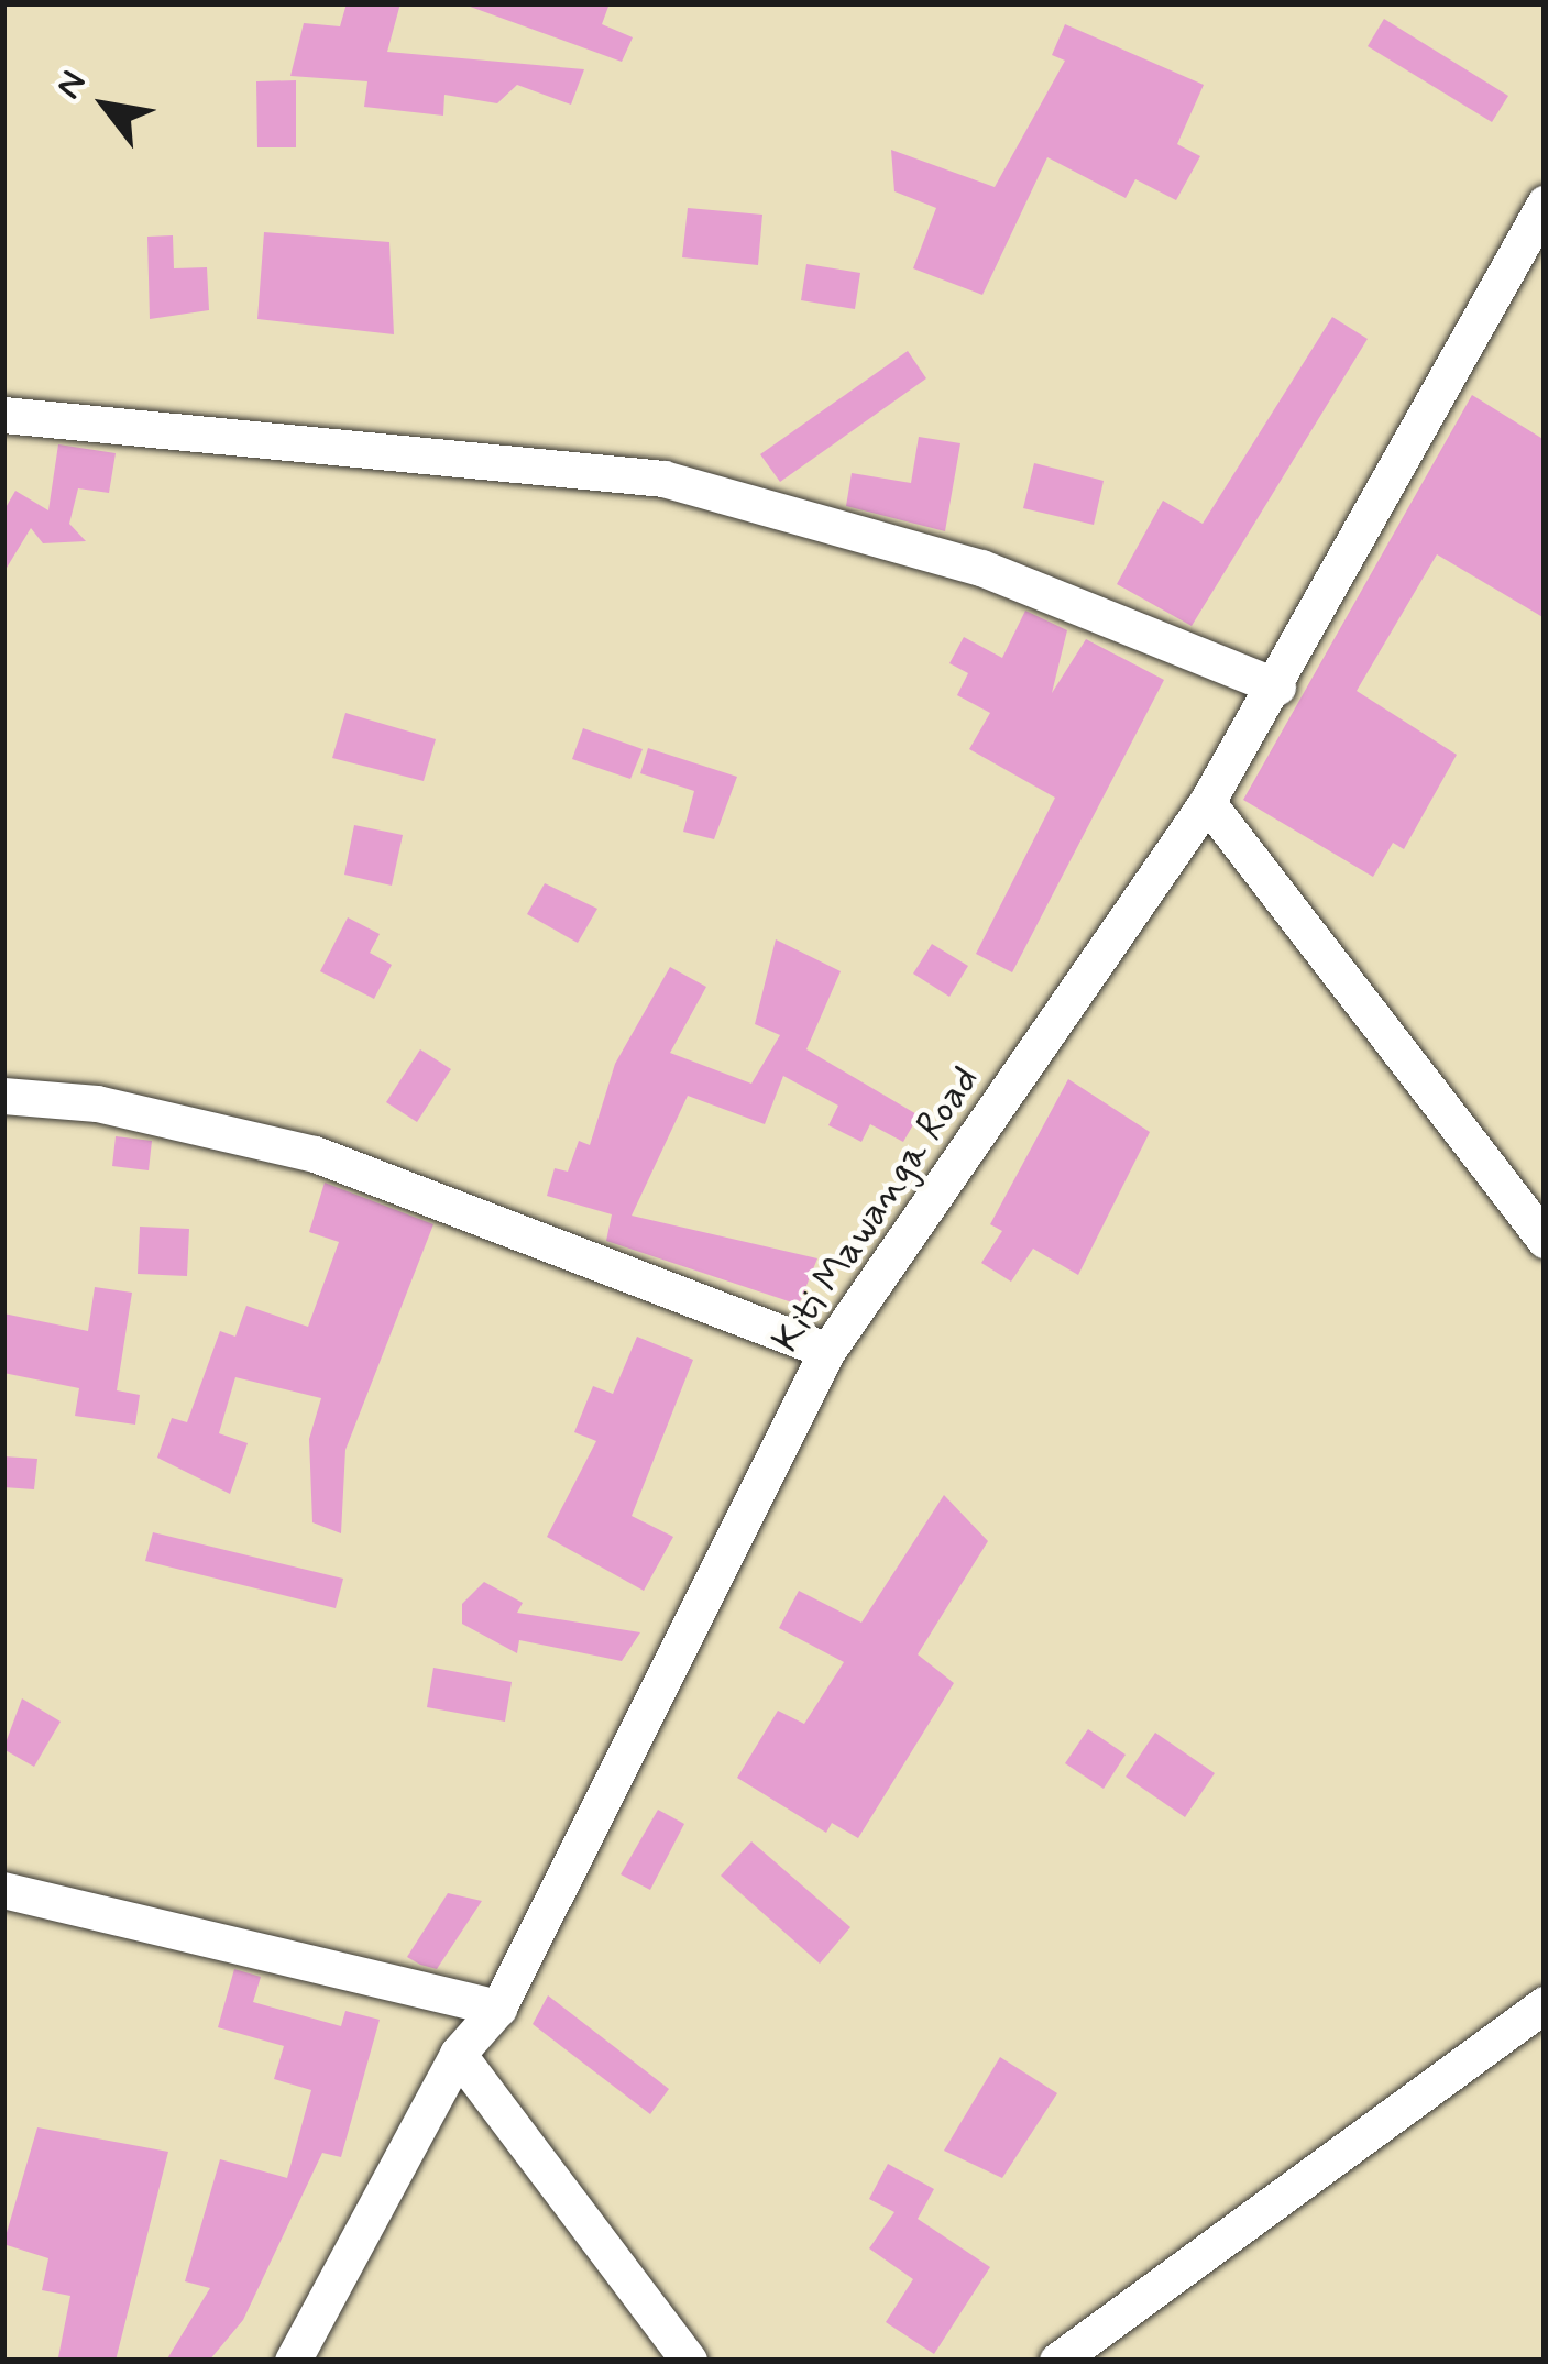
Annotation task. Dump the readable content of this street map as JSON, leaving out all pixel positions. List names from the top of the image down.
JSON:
{
  "streets": {
    "street": ["Kiti Mawanga Road"]
  },
  "north": "top left"
}
